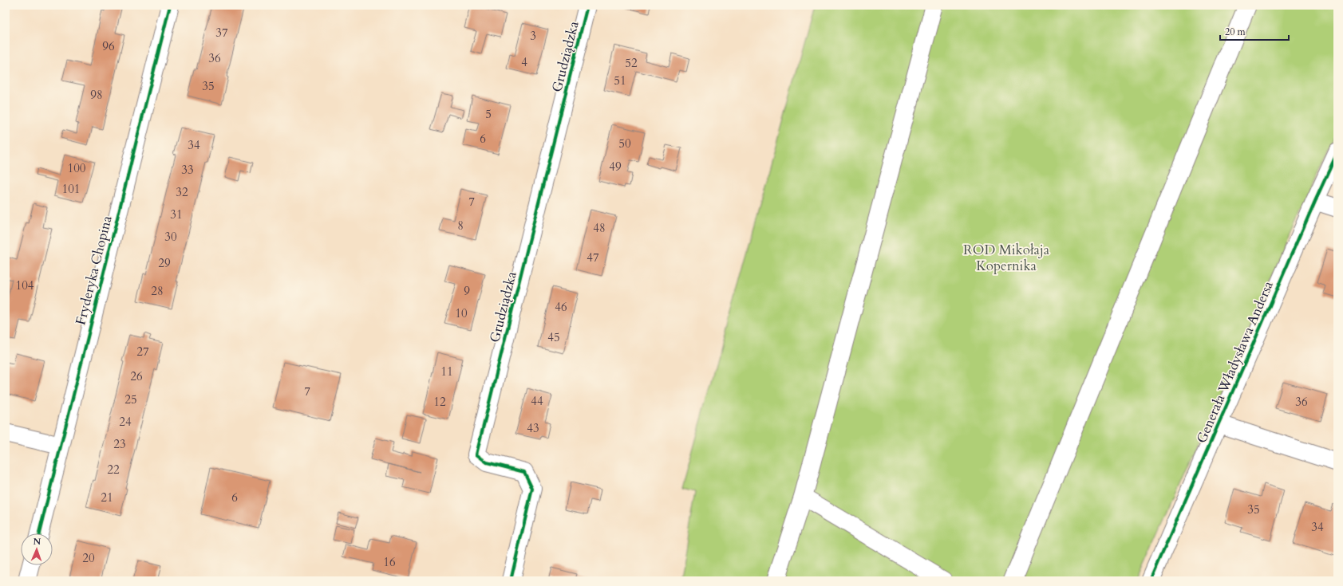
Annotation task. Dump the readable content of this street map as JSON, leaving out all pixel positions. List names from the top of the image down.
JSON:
{
  "streets": {
    "street": ["Grudziądzka", "Fryderyka Chopina", "Generała Władysława Andersa"]
  },
  "parks": ["ROD Mikołaja Kopernika"],
  "house_numbers": [
    "37",
    "3",
    "96",
    "36",
    "4",
    "52",
    "51",
    "35",
    "98",
    "5",
    "6",
    "50",
    "34",
    "49",
    "100",
    "33",
    "101",
    "32",
    "7",
    "31",
    "8",
    "48",
    "30",
    "47",
    "29",
    "104",
    "28",
    "9",
    "46",
    "10",
    "45",
    "27",
    "11",
    "26",
    "7",
    "25",
    "44",
    "12",
    "36",
    "24",
    "43",
    "23",
    "22",
    "21",
    "6",
    "35",
    "34",
    "20",
    "16"
  ],
  "scale_bar": "20 m",
  "north": "top"
}
